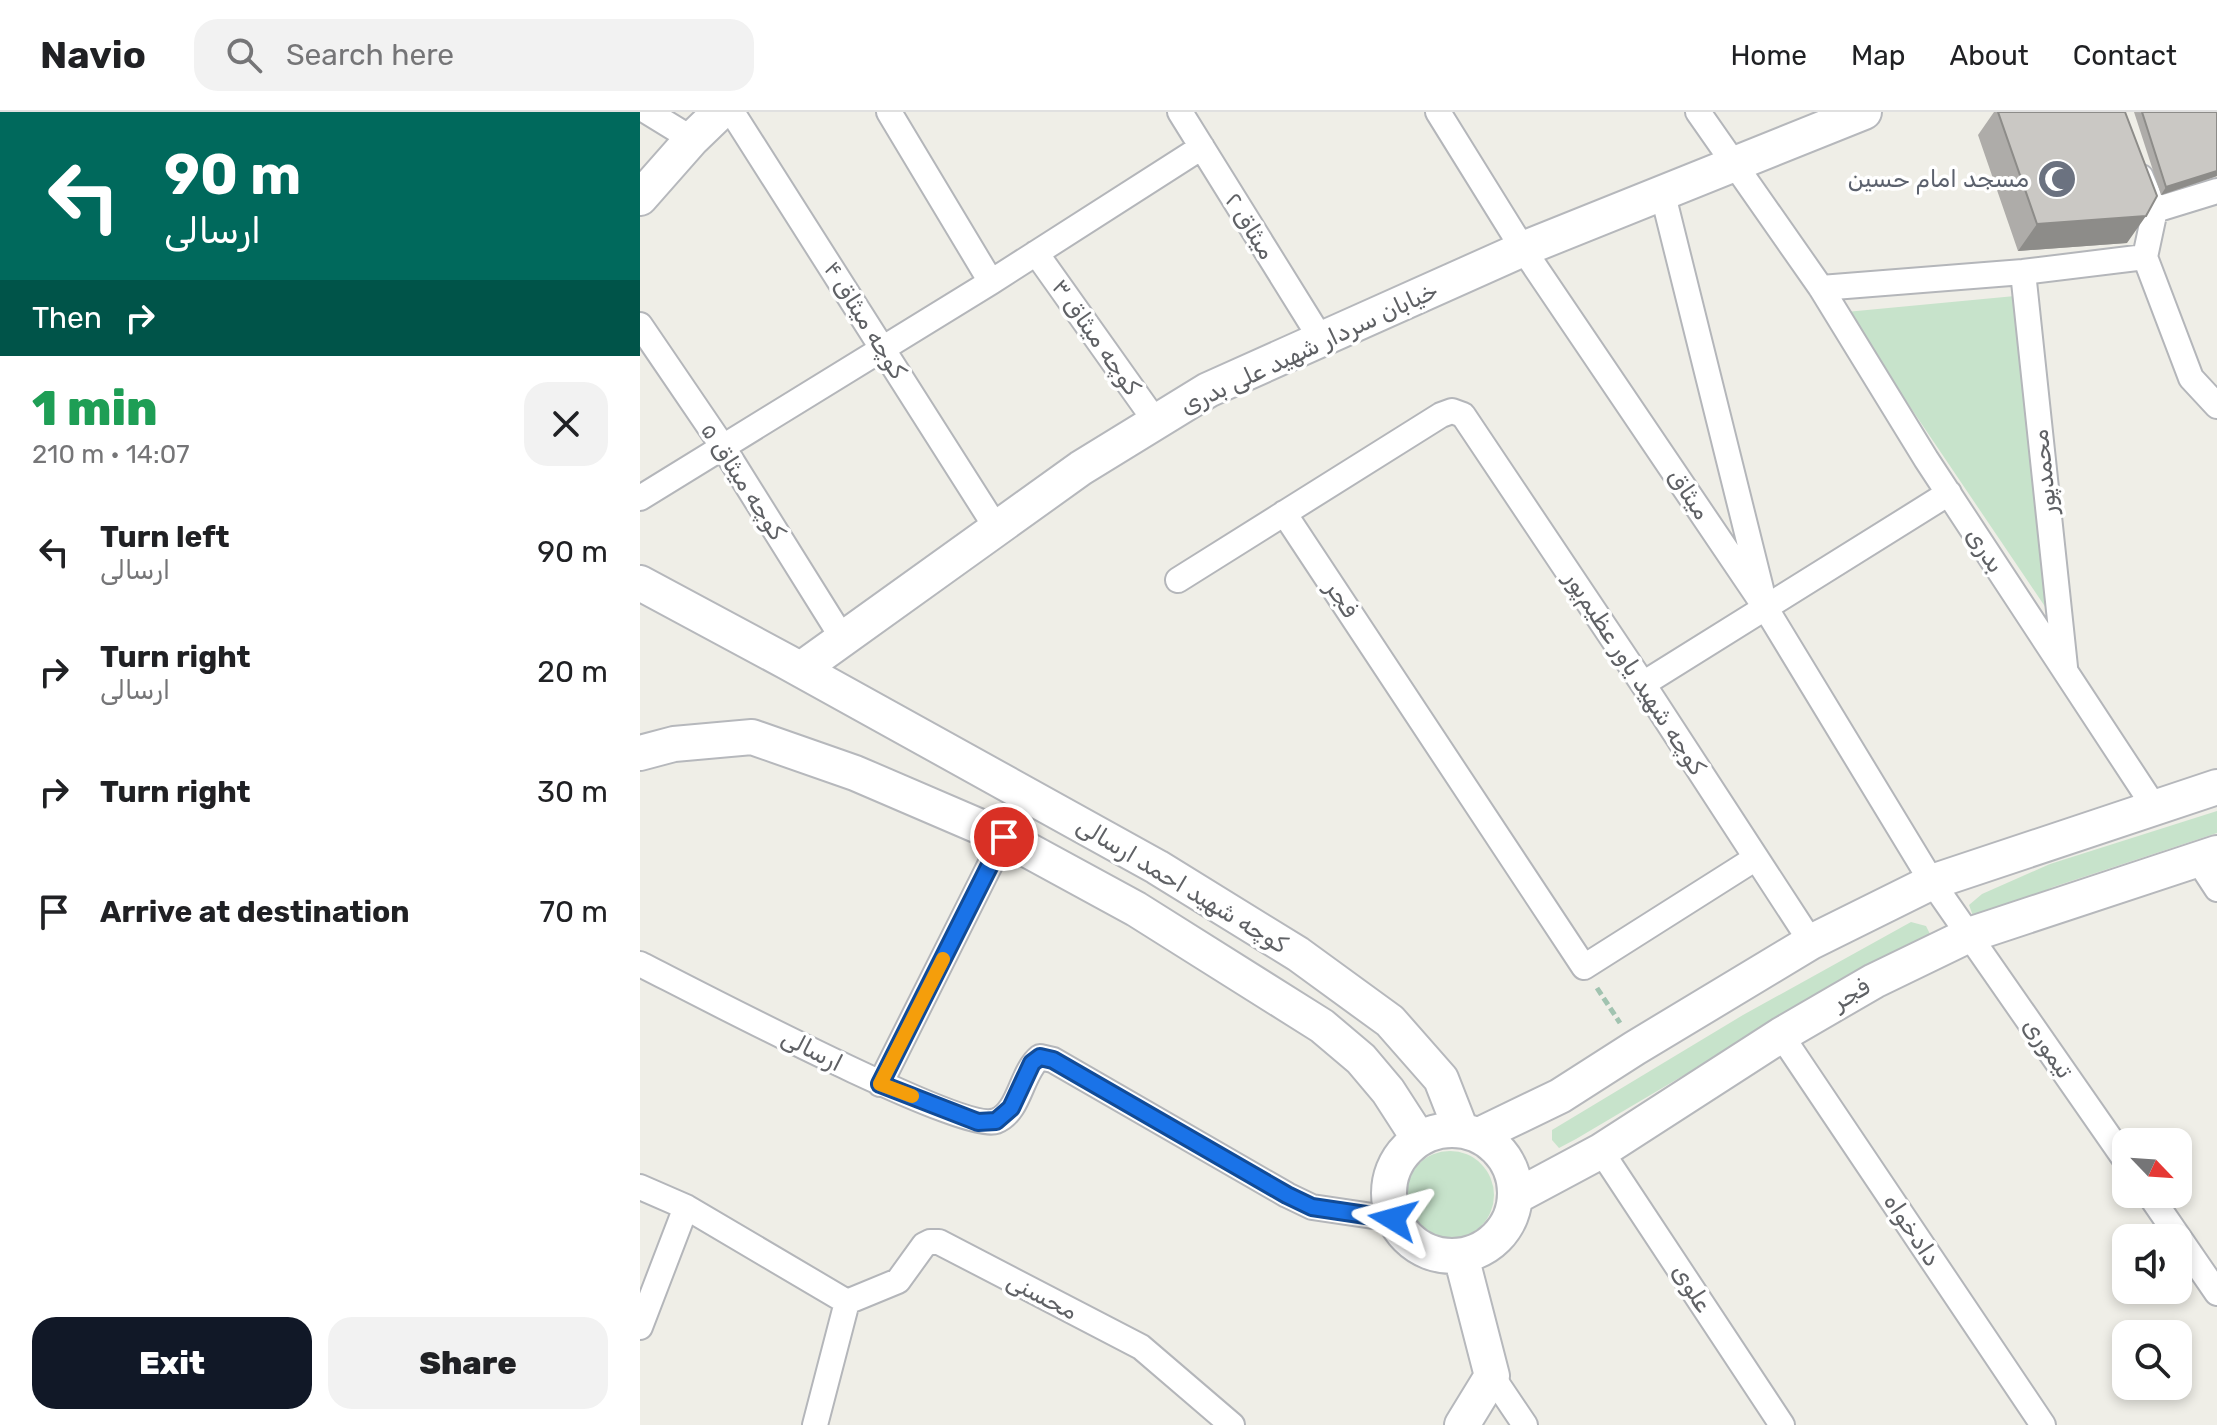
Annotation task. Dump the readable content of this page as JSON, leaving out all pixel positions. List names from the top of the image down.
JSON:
{
  "streets": {
    "street": [
      "میثاق ۲",
      "کوچه میثاق ۴",
      "کوچه میثاق ۳",
      "خیابان سردار شهید علی بدری",
      "محمدپور",
      "کوچه میثاق ۵",
      "میثاق",
      "بدری",
      "فجر",
      "کوچه شهید یاور عظیم‌پور",
      "کوچه شهید احمد ارسالی",
      "تیموری",
      "ارسالی",
      "دادخواه",
      "علوی",
      "محسنی"
    ]
  },
  "crossings": [
    ["میثاق ۲", "خیابان سردار شهید علی بدری"],
    ["کوچه میثاق ۴", "خیابان سردار شهید علی بدری"],
    ["کوچه میثاق ۳", "خیابان سردار شهید علی بدری"],
    ["خیابان سردار شهید علی بدری", "کوچه میثاق ۵"],
    ["خیابان سردار شهید علی بدری", "میثاق"],
    ["خیابان سردار شهید علی بدری", "بدری"],
    ["خیابان سردار شهید علی بدری", "کوچه شهید احمد ارسالی"],
    ["محمدپور", "بدری"],
    ["میثاق", "تیموری"],
    ["فجر", "کوچه شهید یاور عظیم‌پور"],
    ["فجر", "کوچه شهید احمد ارسالی"],
    ["فجر", "تیموری"],
    ["فجر", "ارسالی"],
    ["فجر", "دادخواه"],
    ["فجر", "علوی"],
    ["کوچه شهید احمد ارسالی", "ارسالی"]
  ],
  "places": {
    "mosque": ["مسجد امام حسین"]
  },
  "north": "bottom right",
  "page": {
    "header": "Navio",
    "search": "Search here",
    "nav": [
      "Home",
      "Map",
      "About",
      "Contact"
    ],
    "turn": ["90 m", "ارسالی"],
    "then": "Then",
    "heading": ["1 min", "210 m · 14:07"],
    "list": [
      {
        "name": "Turn left",
        "note": "ارسالی",
        "value": "90 m"
      },
      {
        "name": "Turn right",
        "note": "ارسالی",
        "value": "20 m"
      },
      {
        "name": "Turn right",
        "value": "30 m"
      },
      {
        "name": "Arrive at destination",
        "value": "70 m"
      }
    ],
    "buttons": ["Exit", "Share"]
  }
}
